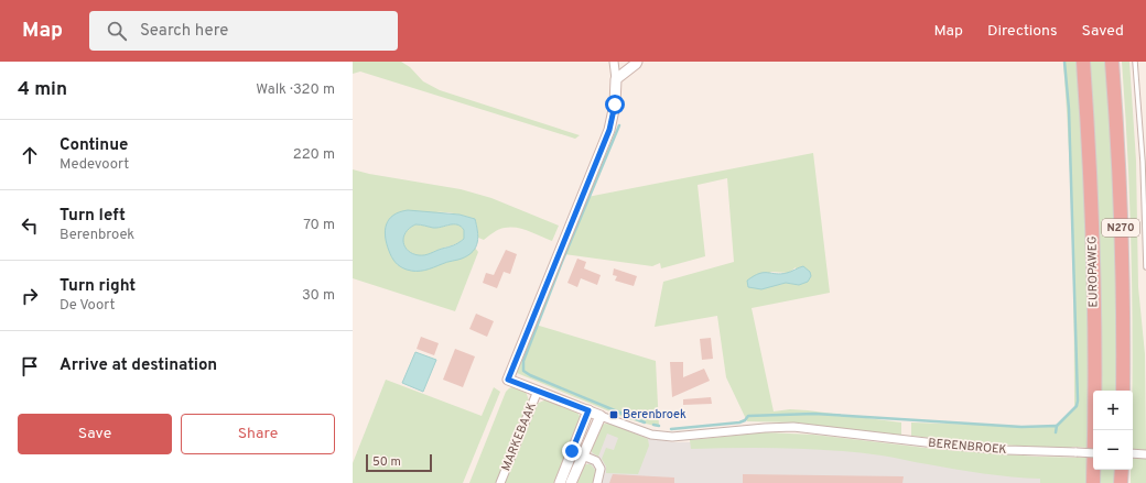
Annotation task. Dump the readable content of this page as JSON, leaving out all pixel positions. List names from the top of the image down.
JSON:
{
  "streets": {
    "highway": ["N270", "EUROPAWEG"],
    "street": ["MARKEBAAK", "BERENBROEK"]
  },
  "crossings": [
    ["MARKEBAAK", "BERENBROEK"]
  ],
  "places": {
    "transit": ["Berenbroek"]
  },
  "scale_bar": "50 m",
  "page": {
    "header": "Map",
    "search": "Search here",
    "nav": ["Map", "Directions", "Saved"],
    "heading": ["4 min", "Walk · 320 m"],
    "list": [
      ["Continue", "Medevoort", "220 m"],
      ["Turn left", "Berenbroek", "70 m"],
      ["Turn right", "De Voort", "30 m"],
      "Arrive at destination"
    ],
    "map_buttons": ["+", "−"],
    "buttons": ["Save", "Share"],
    "scale": "50 m"
  }
}
